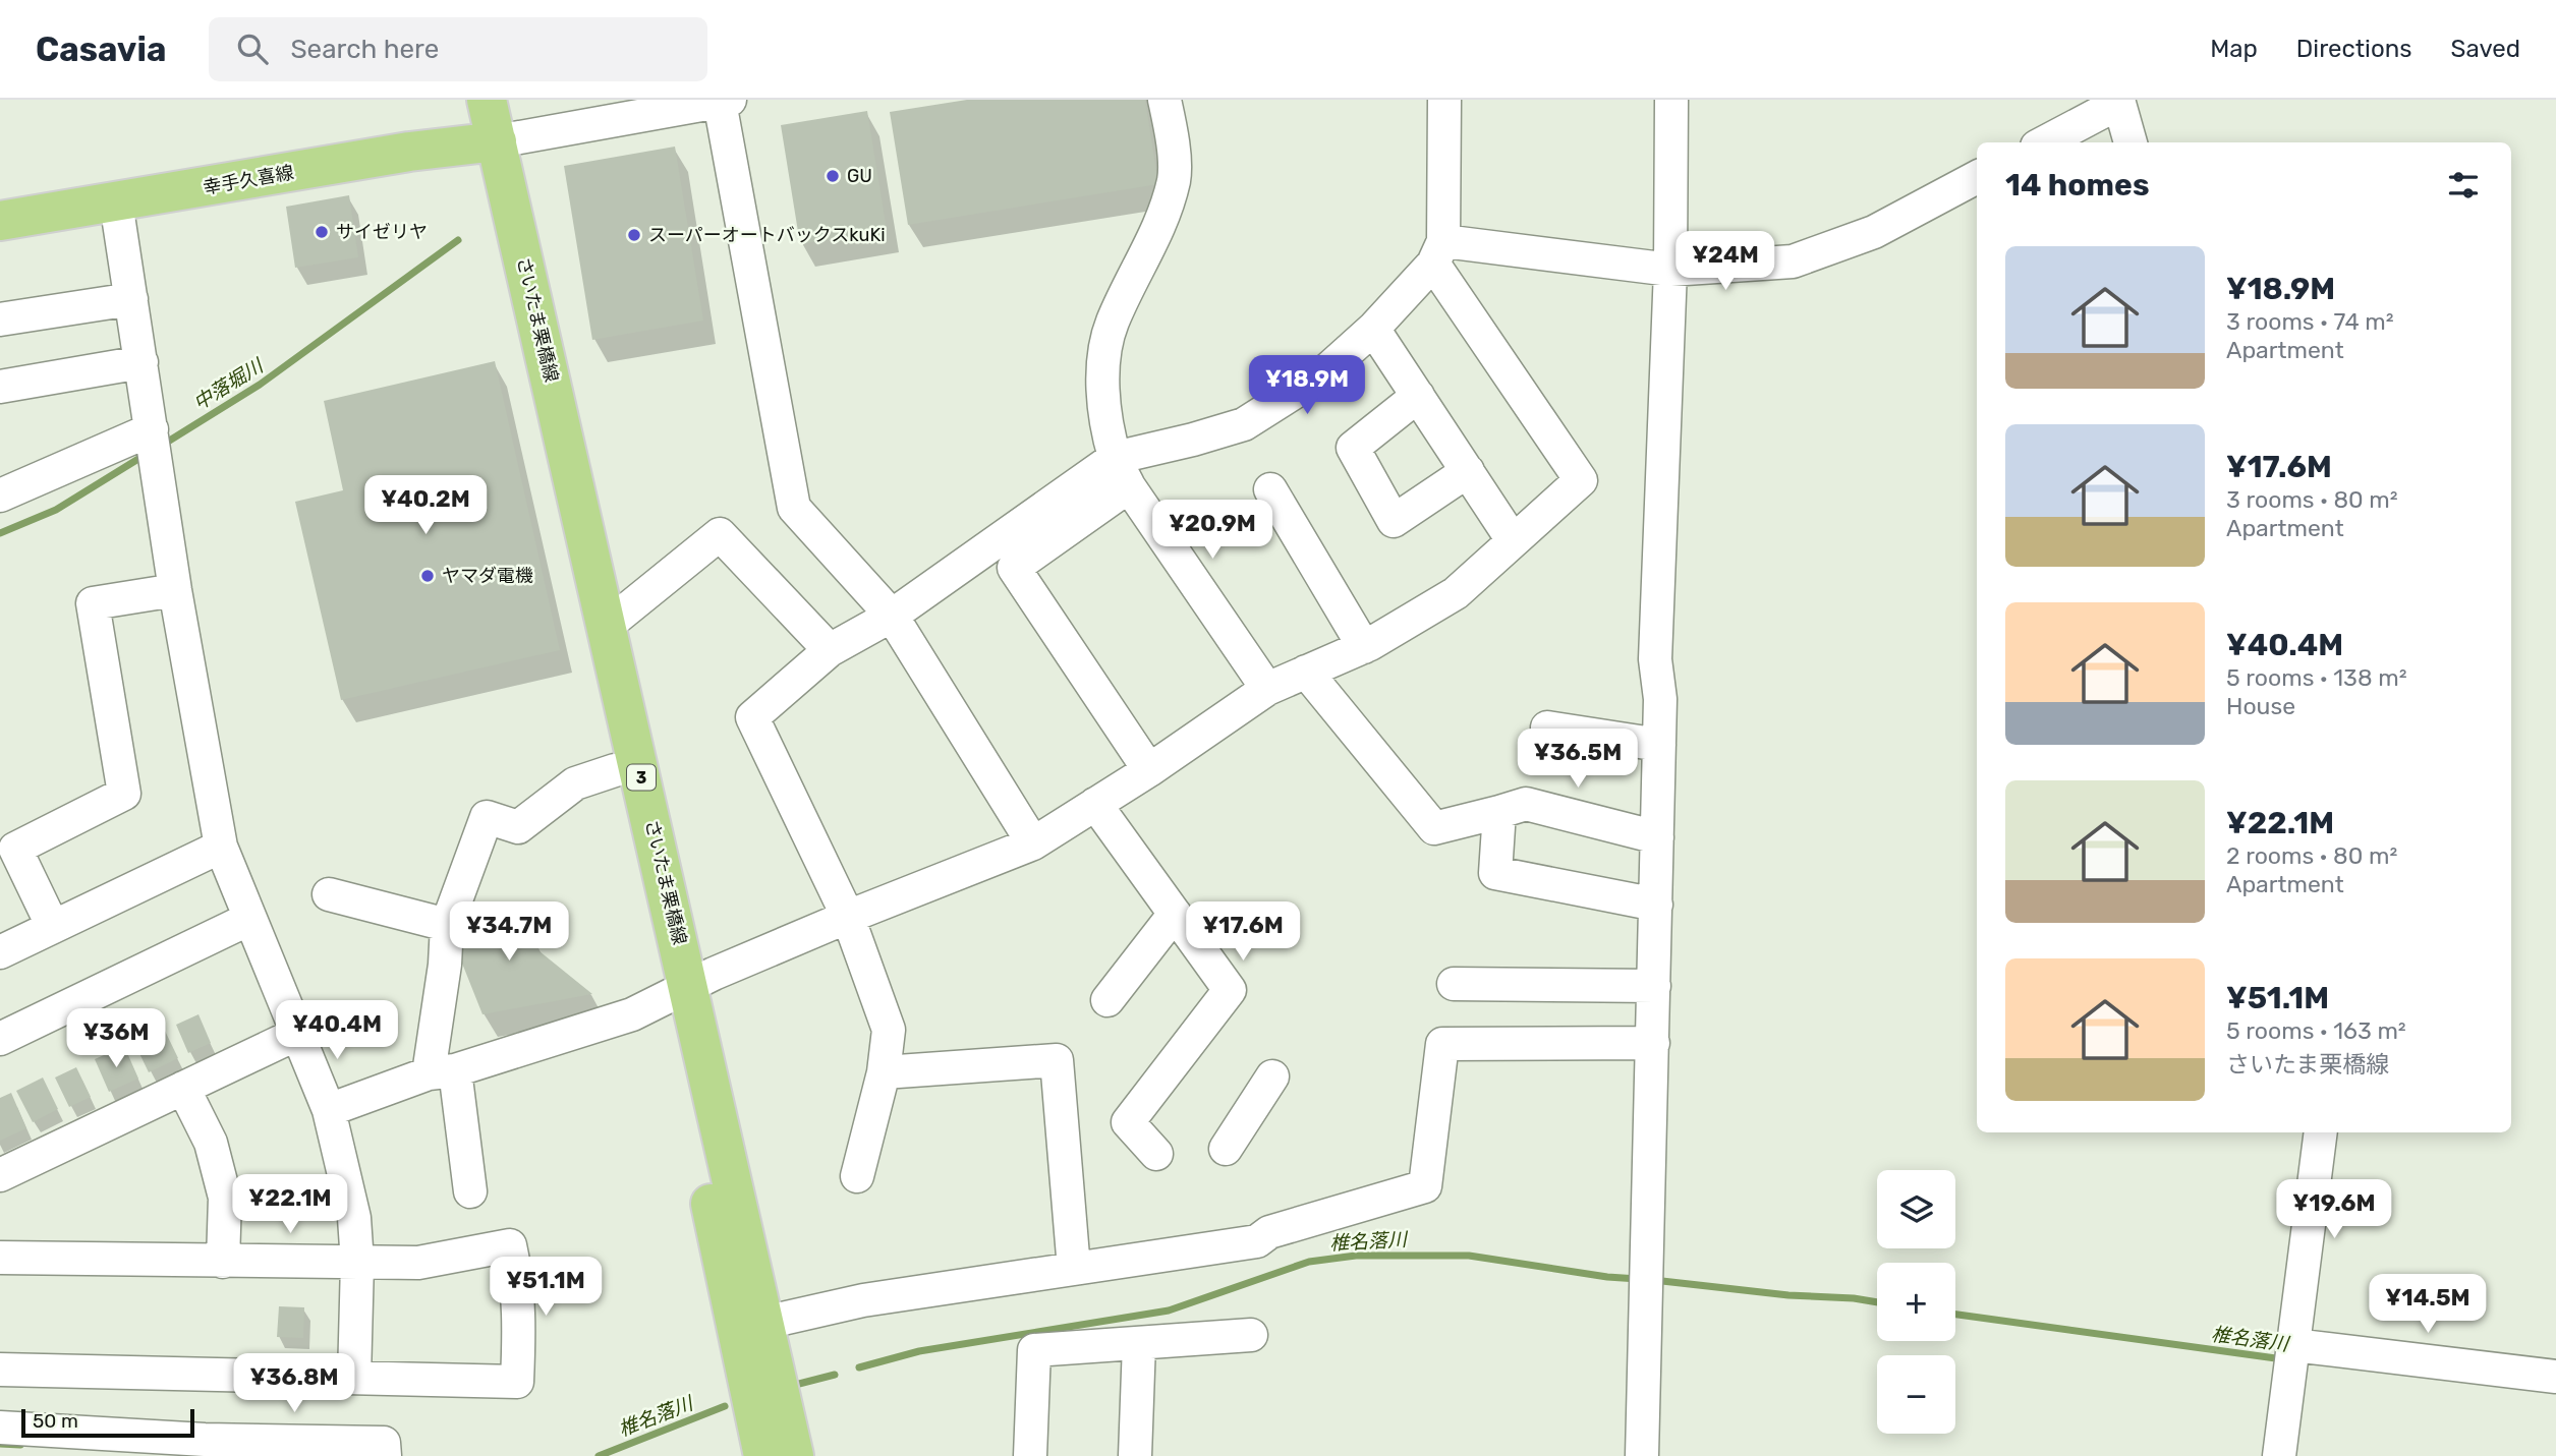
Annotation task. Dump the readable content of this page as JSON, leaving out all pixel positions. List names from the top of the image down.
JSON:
{
  "streets": {
    "main road": ["幸手久喜線", "さいたま栗橋線", "3"]
  },
  "crossings": [
    ["幸手久喜線", "さいたま栗橋線"]
  ],
  "water": ["中落堀川", "椎名落川"],
  "places": [
    "GU",
    "サイゼリヤ",
    "スーパーオートバックスkuKi",
    "ヤマダ電機"
  ],
  "scale_bar": "50 m",
  "page": {
    "header": "Casavia",
    "search": "Search here",
    "nav": ["Map", "Directions", "Saved"],
    "heading": "14 homes",
    "list": [
      {
        "name": "¥18.9M",
        "note": "3 rooms · 74 m² · Apartment"
      },
      {
        "name": "¥17.6M",
        "note": "3 rooms · 80 m² · Apartment"
      },
      {
        "name": "¥40.4M",
        "note": "5 rooms · 138 m² · House"
      },
      {
        "name": "¥22.1M",
        "note": "2 rooms · 80 m² · Apartment"
      },
      {
        "name": "¥51.1M",
        "note": "5 rooms · 163 m² · さいたま栗橋線"
      }
    ],
    "price": [
      "¥24M",
      "¥18.9M",
      "¥40.2M",
      "¥20.9M",
      "¥36.5M",
      "¥34.7M",
      "¥17.6M",
      "¥40.4M",
      "¥36M",
      "¥22.1M",
      "¥19.6M",
      "¥51.1M",
      "¥14.5M",
      "¥36.8M"
    ],
    "map_buttons": ["+", "−"],
    "scale": "50 m"
  }
}
